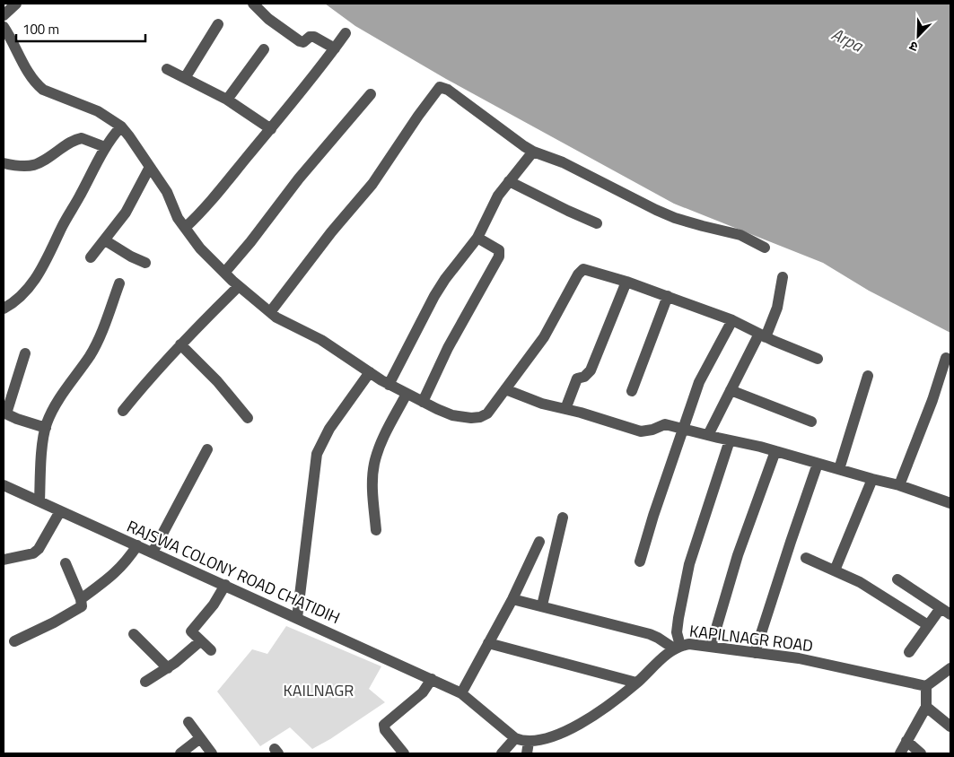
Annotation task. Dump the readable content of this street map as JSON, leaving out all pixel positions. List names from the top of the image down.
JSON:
{
  "streets": {
    "street": ["RAJSWA COLONY ROAD CHATIDIH", "KAPILNAGR ROAD"]
  },
  "crossings": [
    ["RAJSWA COLONY ROAD CHATIDIH", "KAPILNAGR ROAD"]
  ],
  "water": ["Arpa"],
  "parks": ["KAILNAGR"],
  "scale_bar": "100 m",
  "north": "bottom left"
}
